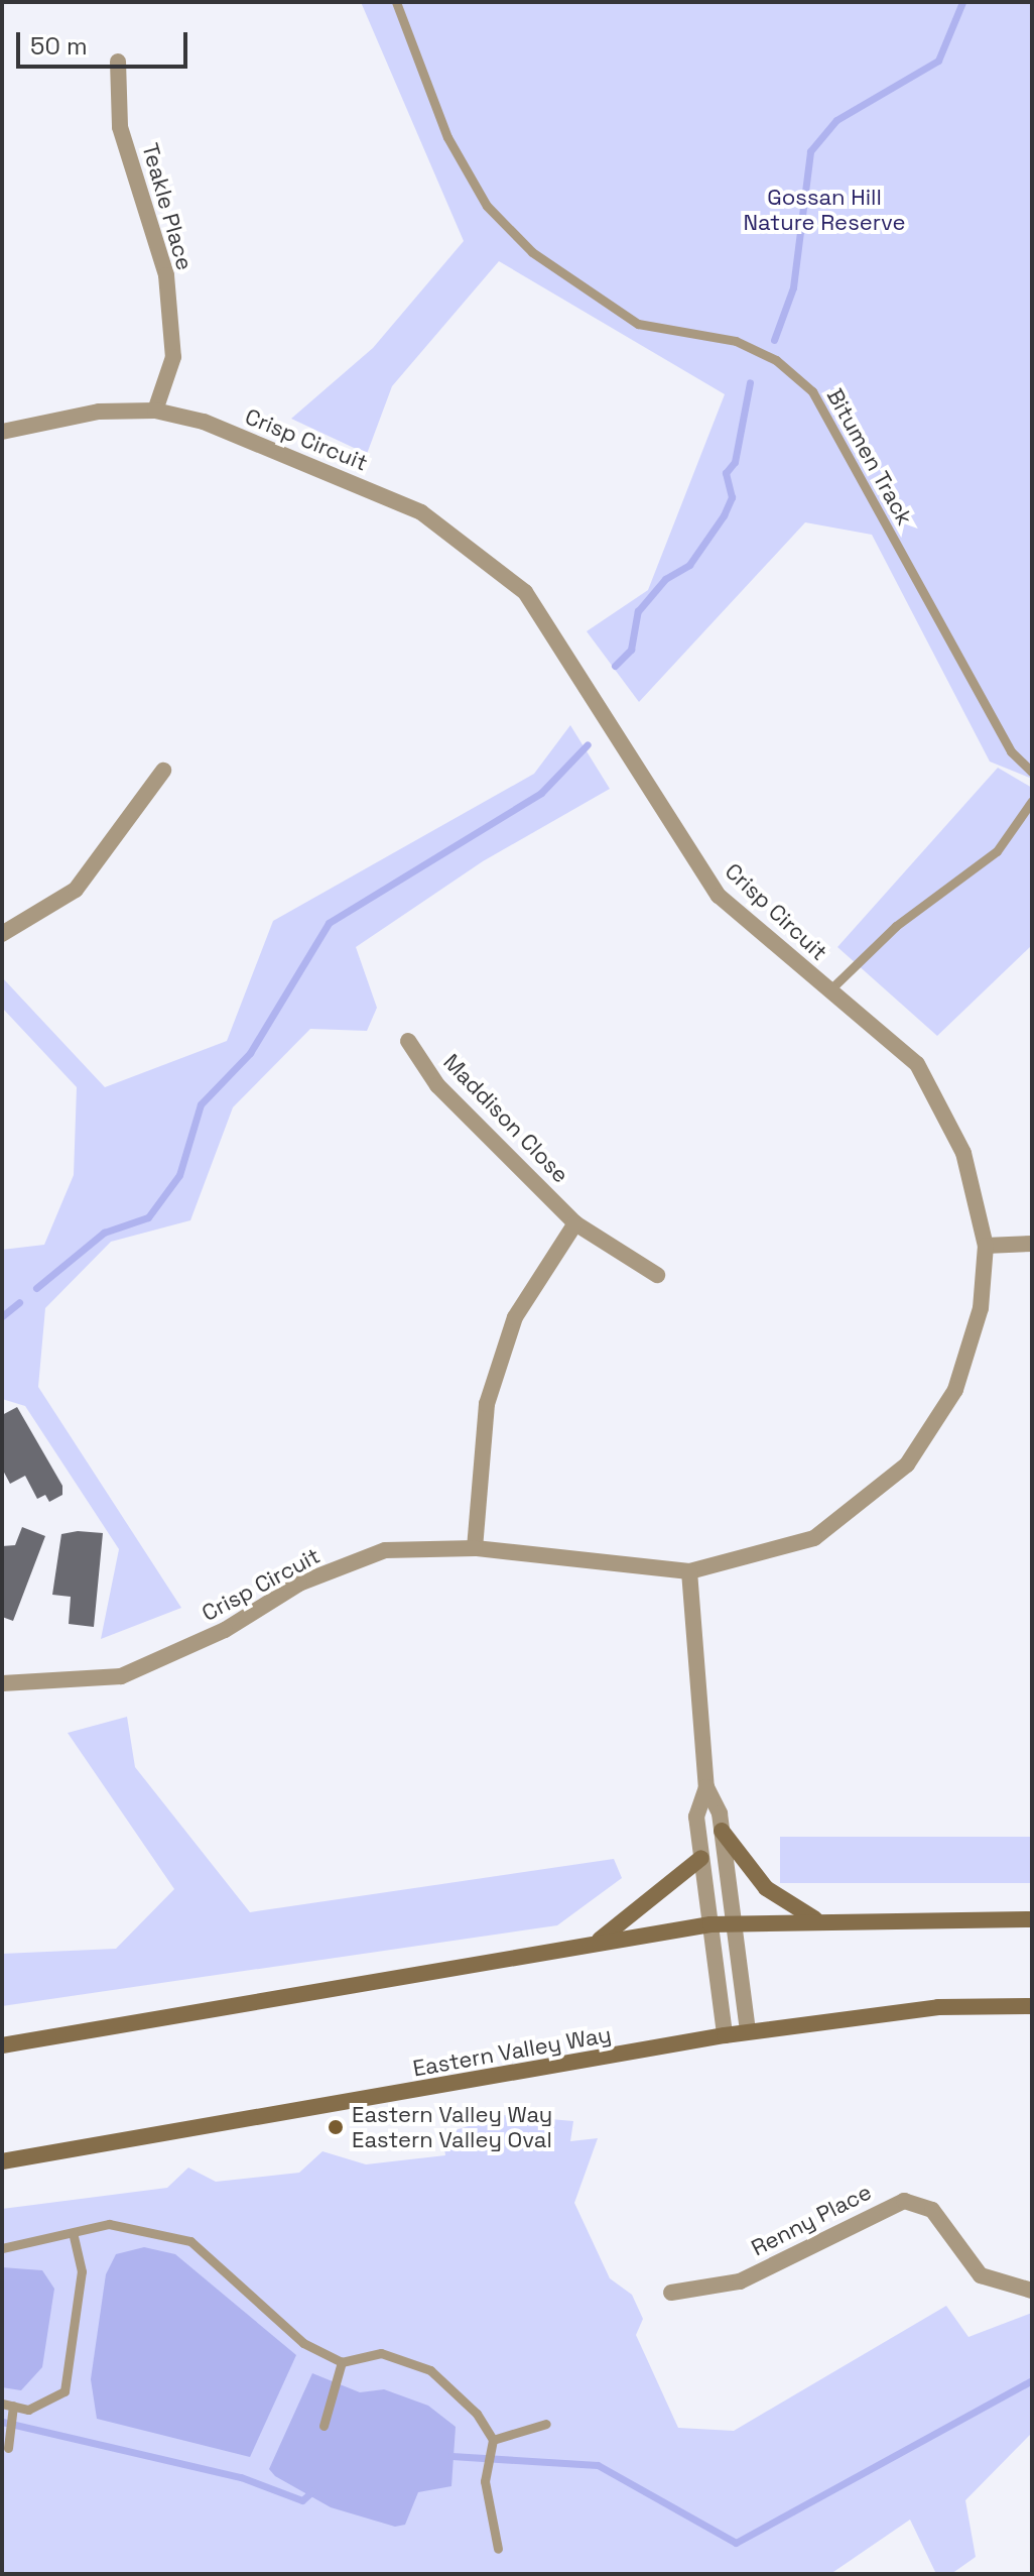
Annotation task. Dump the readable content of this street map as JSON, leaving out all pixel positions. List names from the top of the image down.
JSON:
{
  "streets": {
    "main road": ["Eastern Valley Way"],
    "street": [
      "Teakle Place",
      "Crisp Circuit",
      "Maddison Close",
      "Renny Place"
    ],
    "lane": ["Bitumen Track"]
  },
  "crossings": [
    ["Teakle Place", "Crisp Circuit"]
  ],
  "parks": ["Gossan Hill Nature Reserve"],
  "places": ["Eastern Valley Way Eastern Valley Oval"],
  "scale_bar": "50 m"
}
